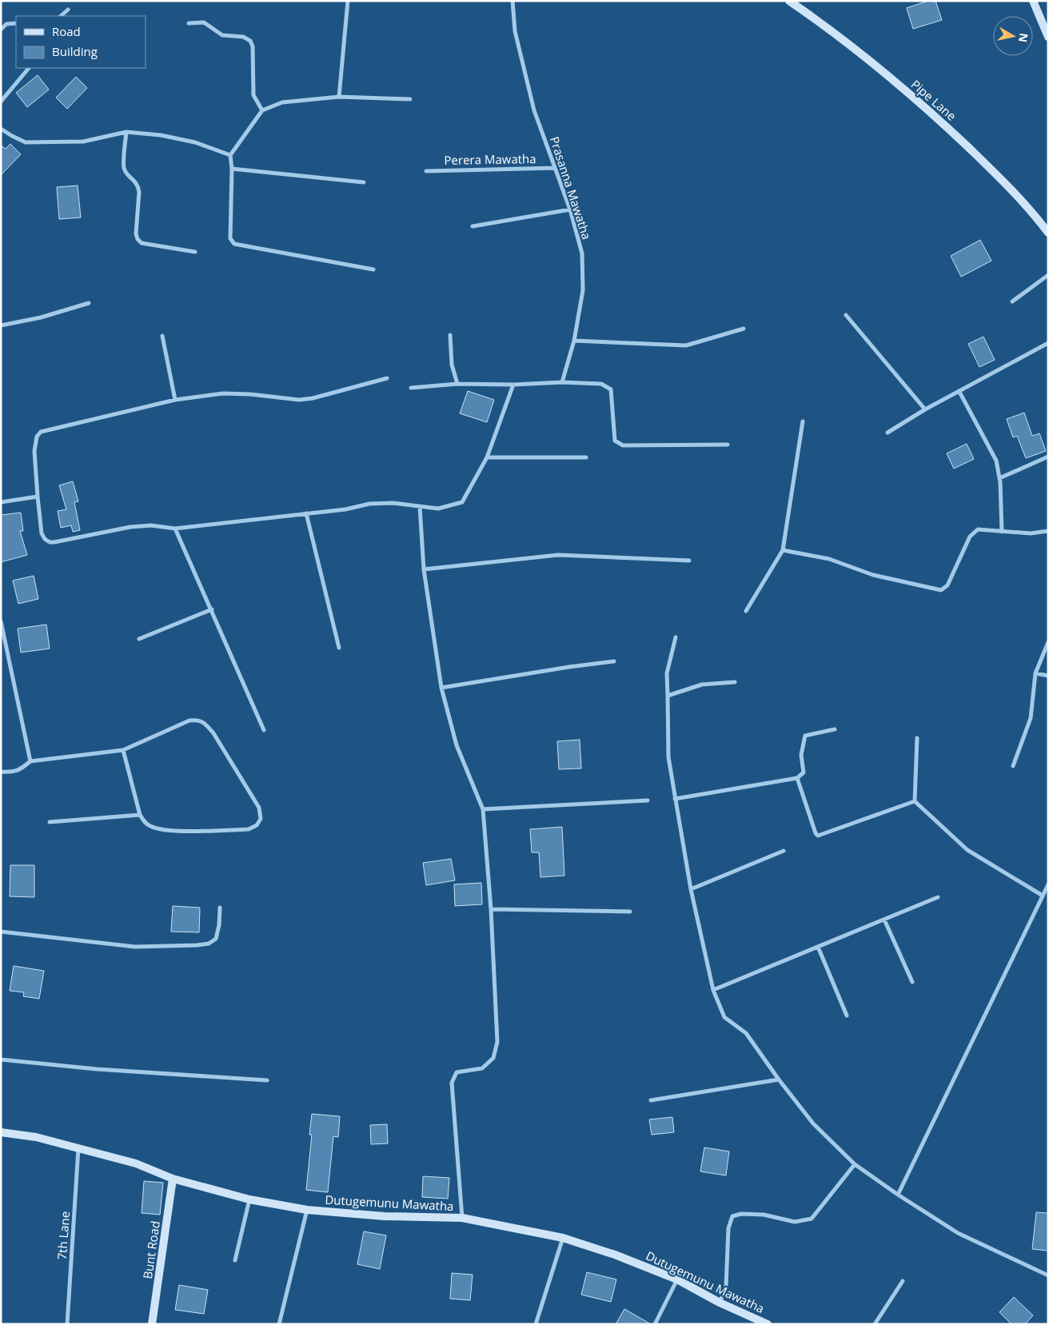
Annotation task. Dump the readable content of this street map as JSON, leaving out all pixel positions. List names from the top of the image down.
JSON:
{
  "streets": {
    "street": [
      "Pipe Lane",
      "Perera Mawatha",
      "Prasanna Mawatha",
      "Dutugemunu Mawatha",
      "7th Lane",
      "Bunt Road"
    ]
  },
  "crossings": [
    ["Perera Mawatha", "Prasanna Mawatha"],
    ["Dutugemunu Mawatha", "7th Lane"],
    ["Dutugemunu Mawatha", "Bunt Road"]
  ],
  "legend": ["Road", "Building"],
  "north": "right"
}
